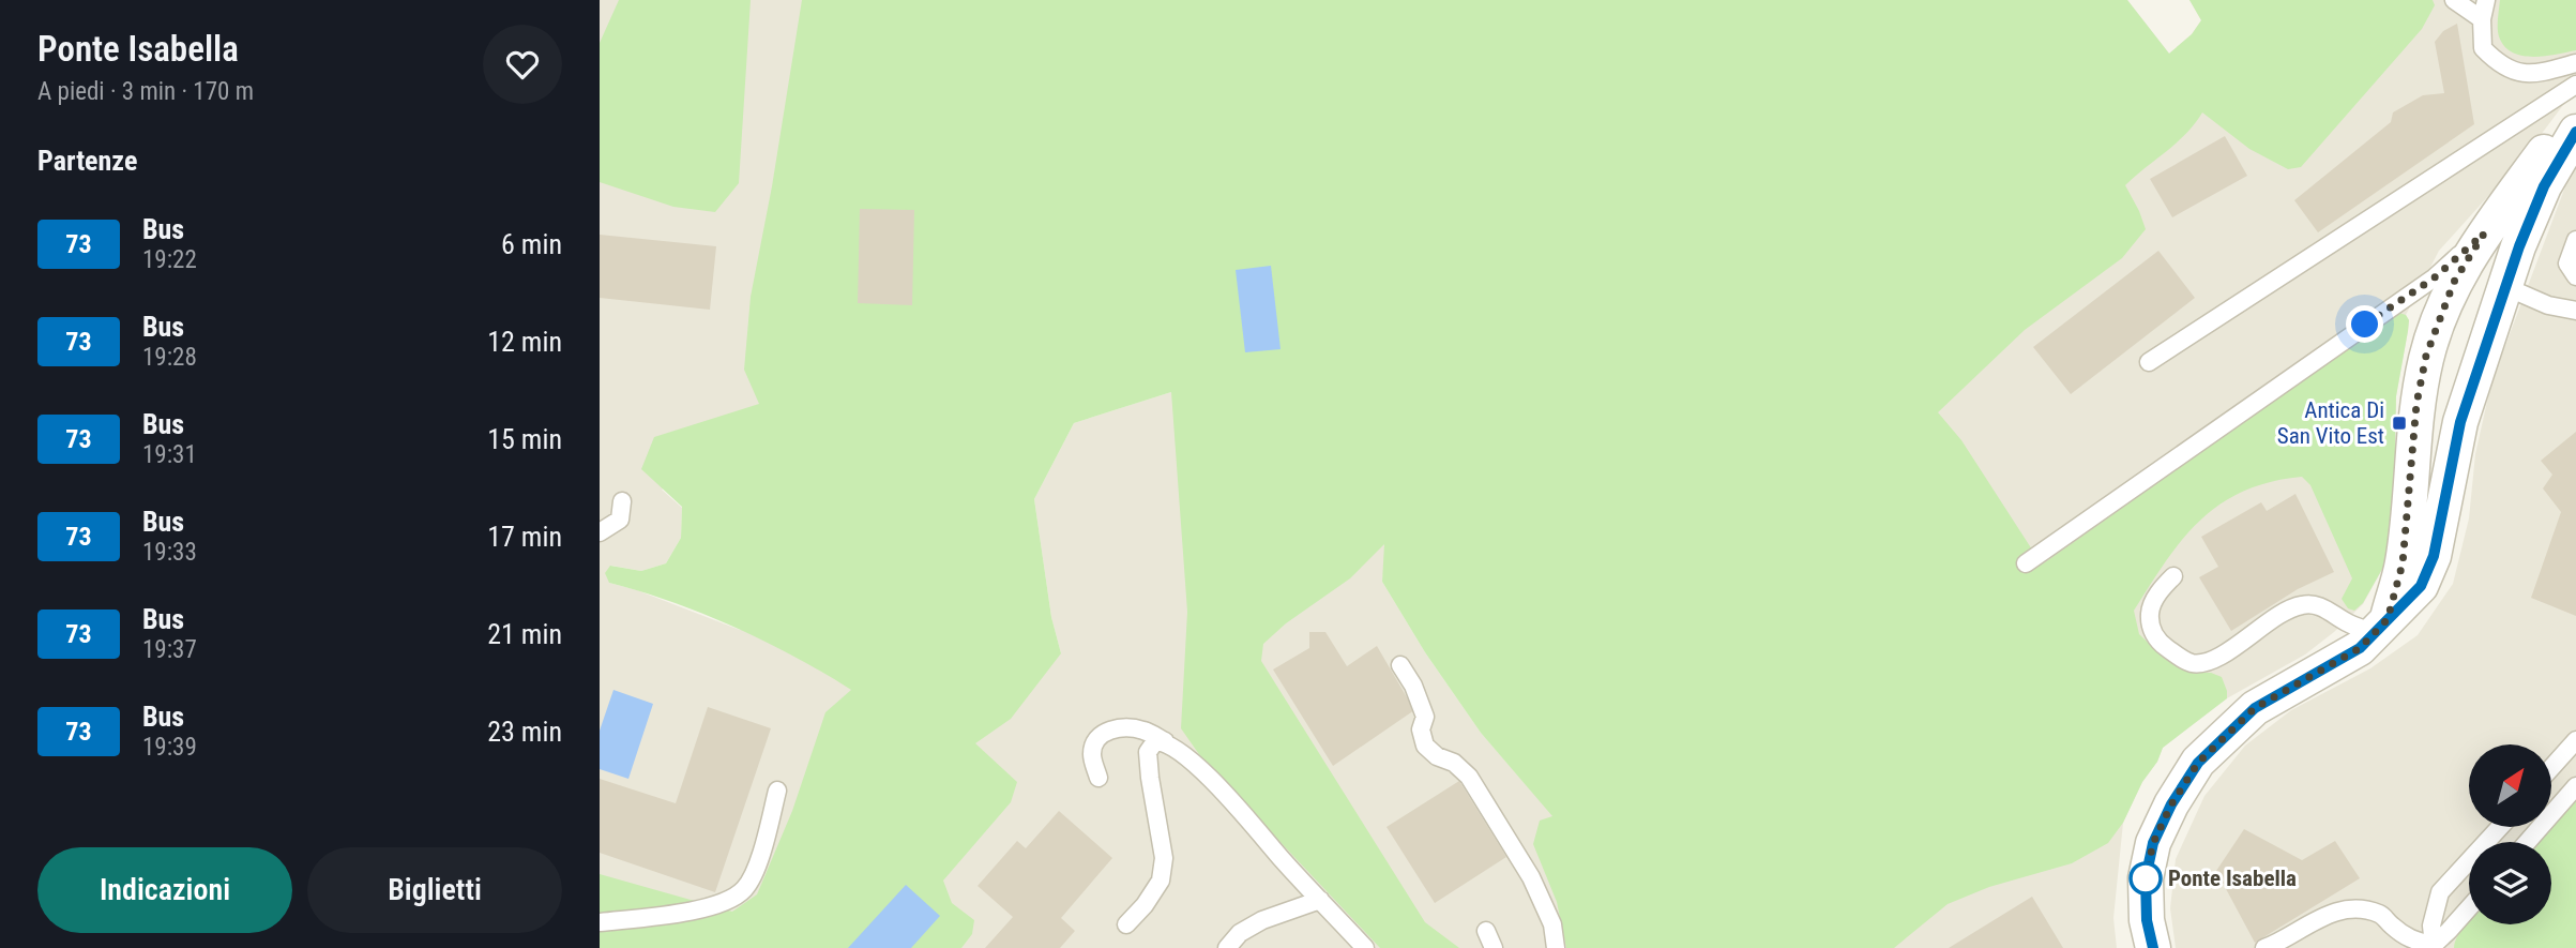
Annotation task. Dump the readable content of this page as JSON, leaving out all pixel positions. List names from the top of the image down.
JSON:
{
  "places": {
    "transit": ["Antica Di San Vito Est"],
    "other": ["Ponte Isabella"]
  },
  "lines": ["bus line 73"],
  "north": "top right",
  "page": {
    "heading": [
      ["Ponte Isabella", "A piedi · 3 min · 170 m"],
      "Partenze"
    ],
    "list": [
      {
        "mark": "73",
        "name": "Bus",
        "note": "19:22",
        "value": "6 min"
      },
      {
        "mark": "73",
        "name": "Bus",
        "note": "19:28",
        "value": "12 min"
      },
      {
        "mark": "73",
        "name": "Bus",
        "note": "19:31",
        "value": "15 min"
      },
      {
        "mark": "73",
        "name": "Bus",
        "note": "19:33",
        "value": "17 min"
      },
      {
        "mark": "73",
        "name": "Bus",
        "note": "19:37",
        "value": "21 min"
      },
      {
        "mark": "73",
        "name": "Bus",
        "note": "19:39",
        "value": "23 min"
      }
    ],
    "buttons": ["Indicazioni", "Biglietti"]
  }
}
